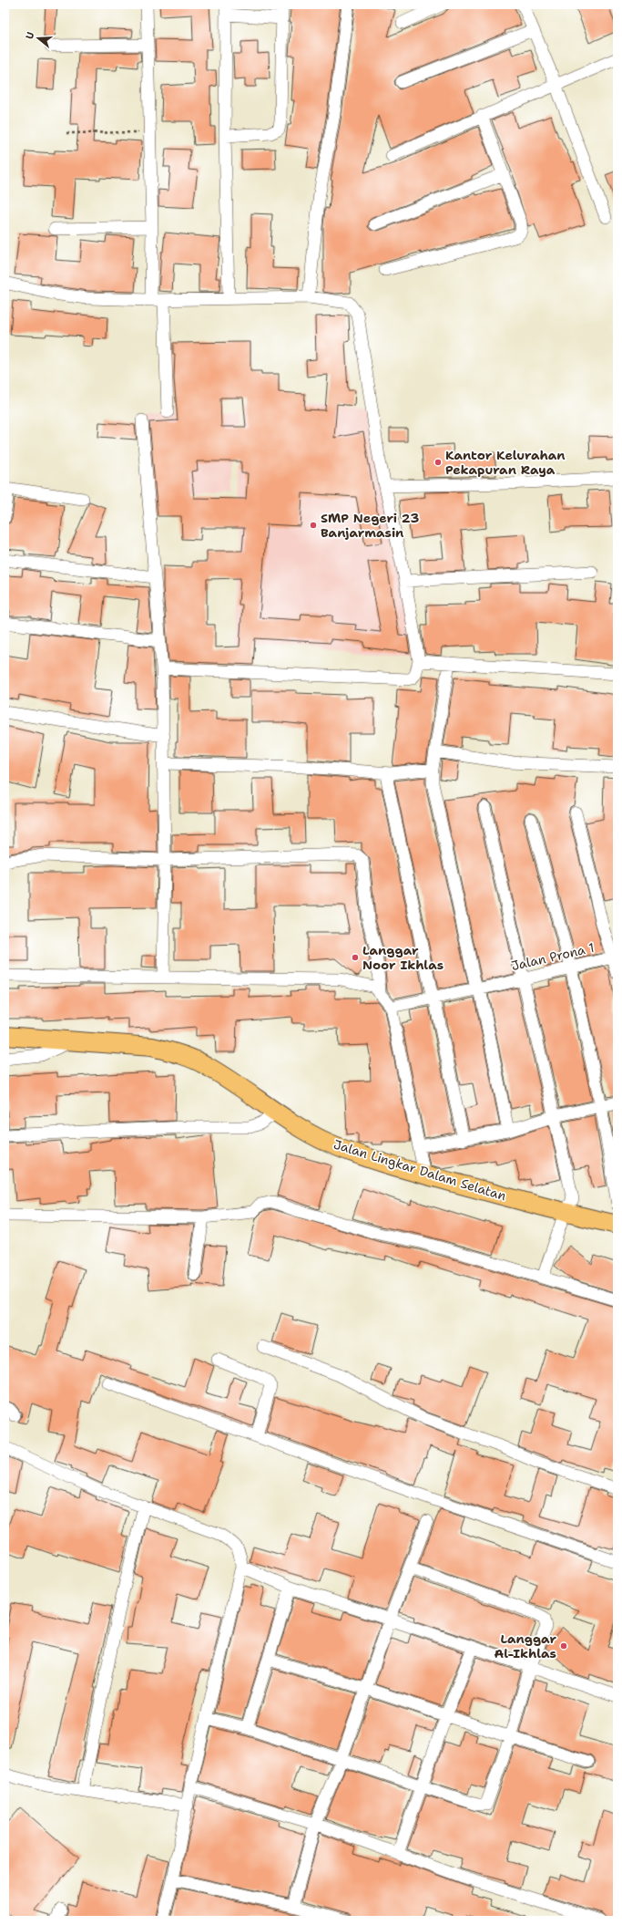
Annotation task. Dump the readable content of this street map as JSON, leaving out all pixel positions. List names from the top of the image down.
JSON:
{
  "streets": {
    "main road": ["Jalan Lingkar Dalam Selatan"],
    "street": ["Jalan Prona 1"]
  },
  "places": [
    "Kantor Kelurahan Pekapuran Raya",
    "SMP Negeri 23 Banjarmasin",
    "Langgar Noor Ikhlas",
    "Langgar Al-Ikhlas"
  ],
  "north": "left"
}
